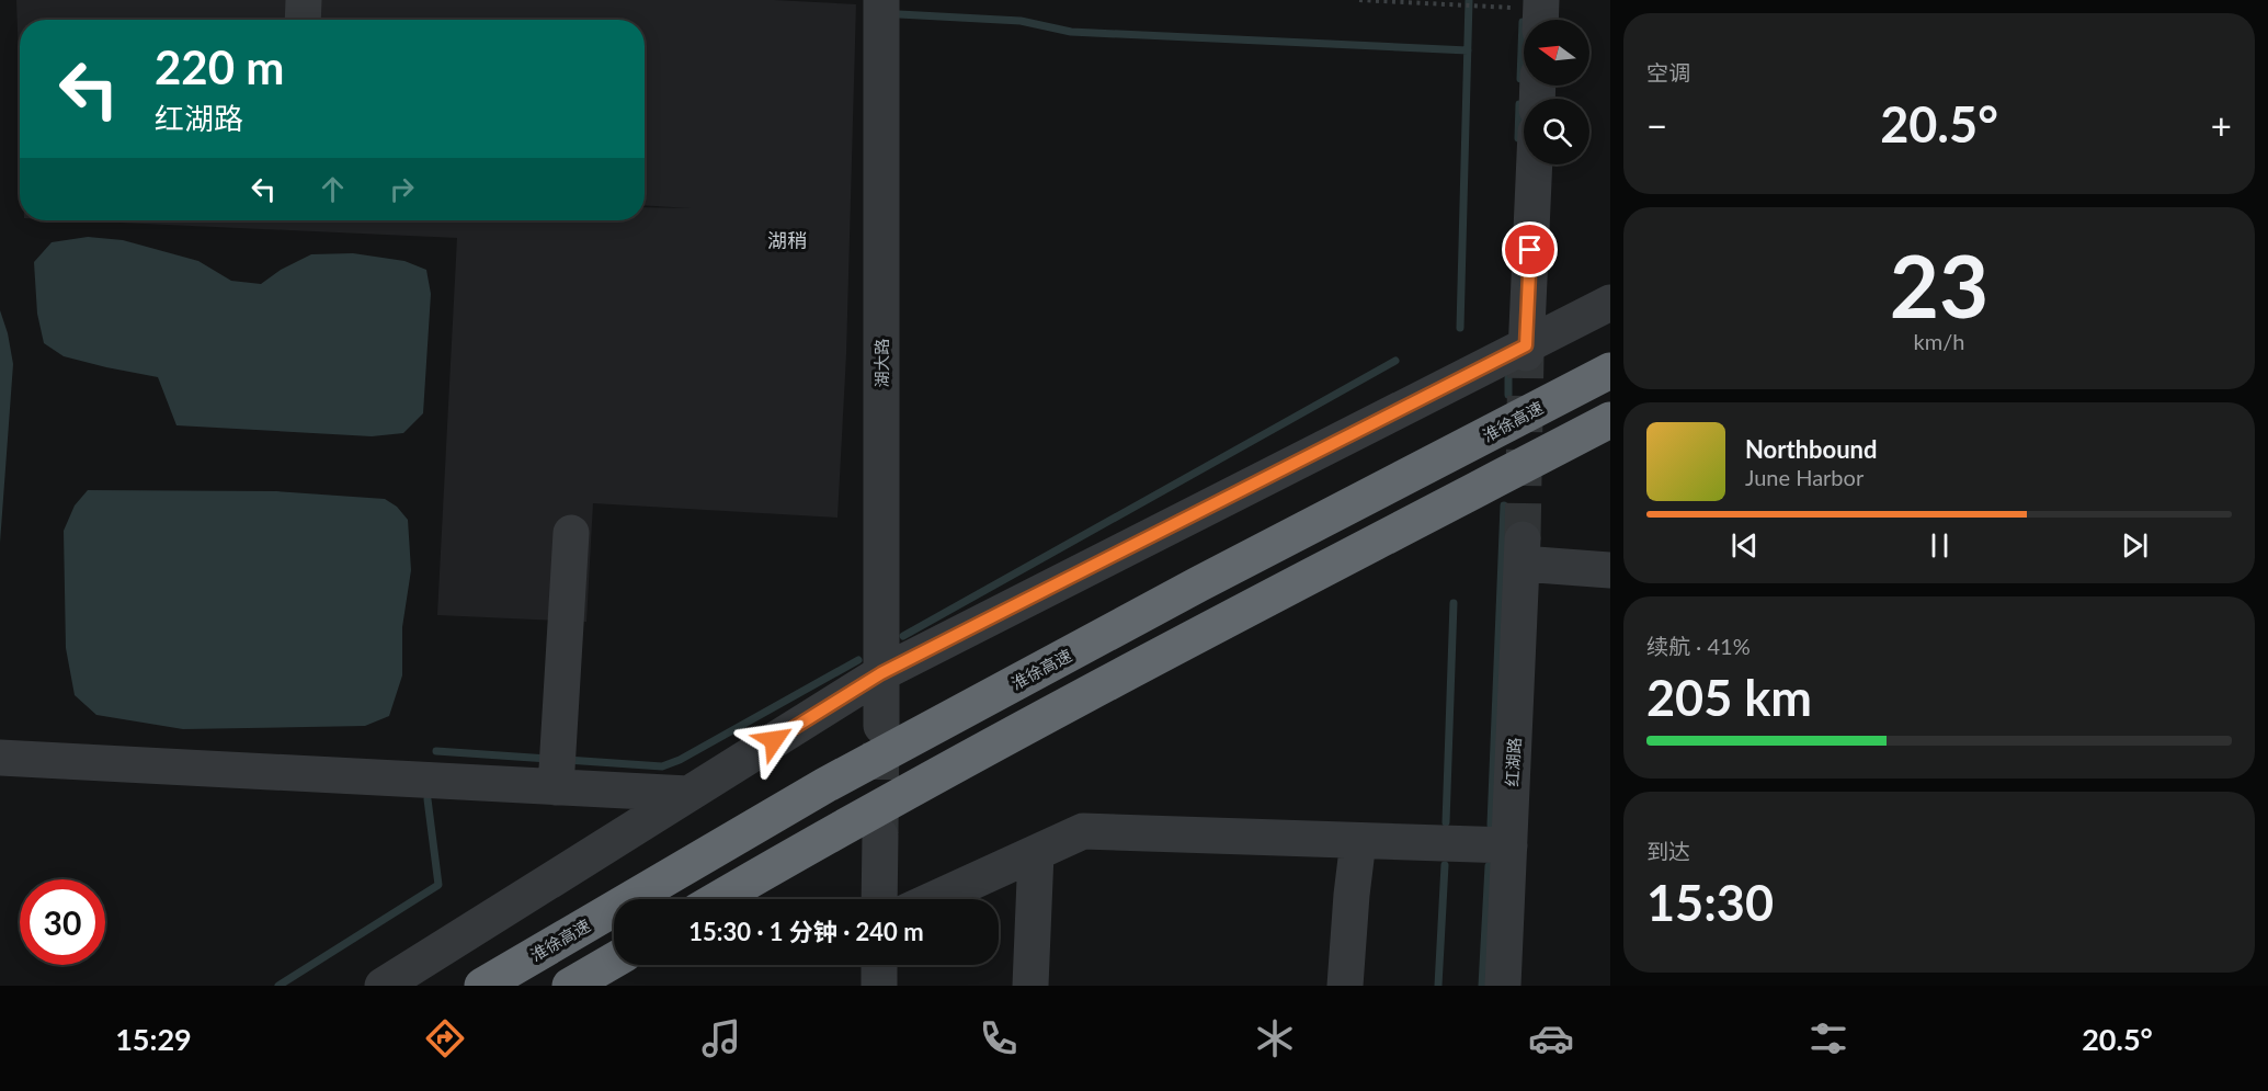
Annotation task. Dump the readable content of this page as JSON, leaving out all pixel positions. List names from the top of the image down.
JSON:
{
  "streets": {
    "highway": ["淮徐高速"],
    "street": ["湖大路", "红湖路"]
  },
  "districts": ["湖稍"],
  "north": "left",
  "page": {
    "tile": [
      "空调",
      ["23", "km/h"],
      ["续航 · 41%", "205 km"],
      ["到达", "15:30"]
    ],
    "turn": ["220 m", "红湖路"],
    "heat": ["−", "20.5°", "+"],
    "song": ["Northbound", "June Harbor"],
    "limit": "30",
    "trip": "15:30 · 1 分钟 · 240 m",
    "tabs": ["15:29", "20.5°"]
  }
}
